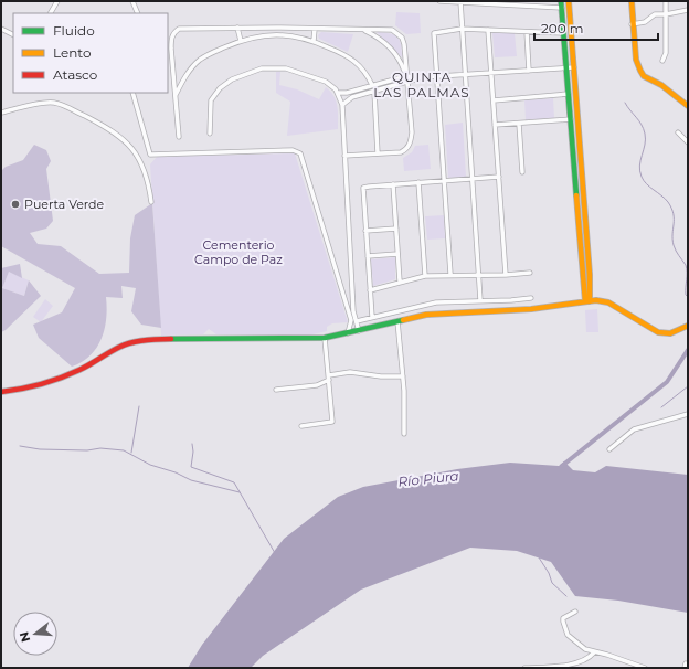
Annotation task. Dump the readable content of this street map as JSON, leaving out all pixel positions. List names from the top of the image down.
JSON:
{
  "districts": ["QUINTA LAS PALMAS"],
  "water": ["Río Piura"],
  "parks": ["Cementerio Campo de Paz"],
  "places": ["Puerta Verde"],
  "legend": ["Fluido", "Lento", "Atasco"],
  "scale_bar": "200 m",
  "north": "left"
}
